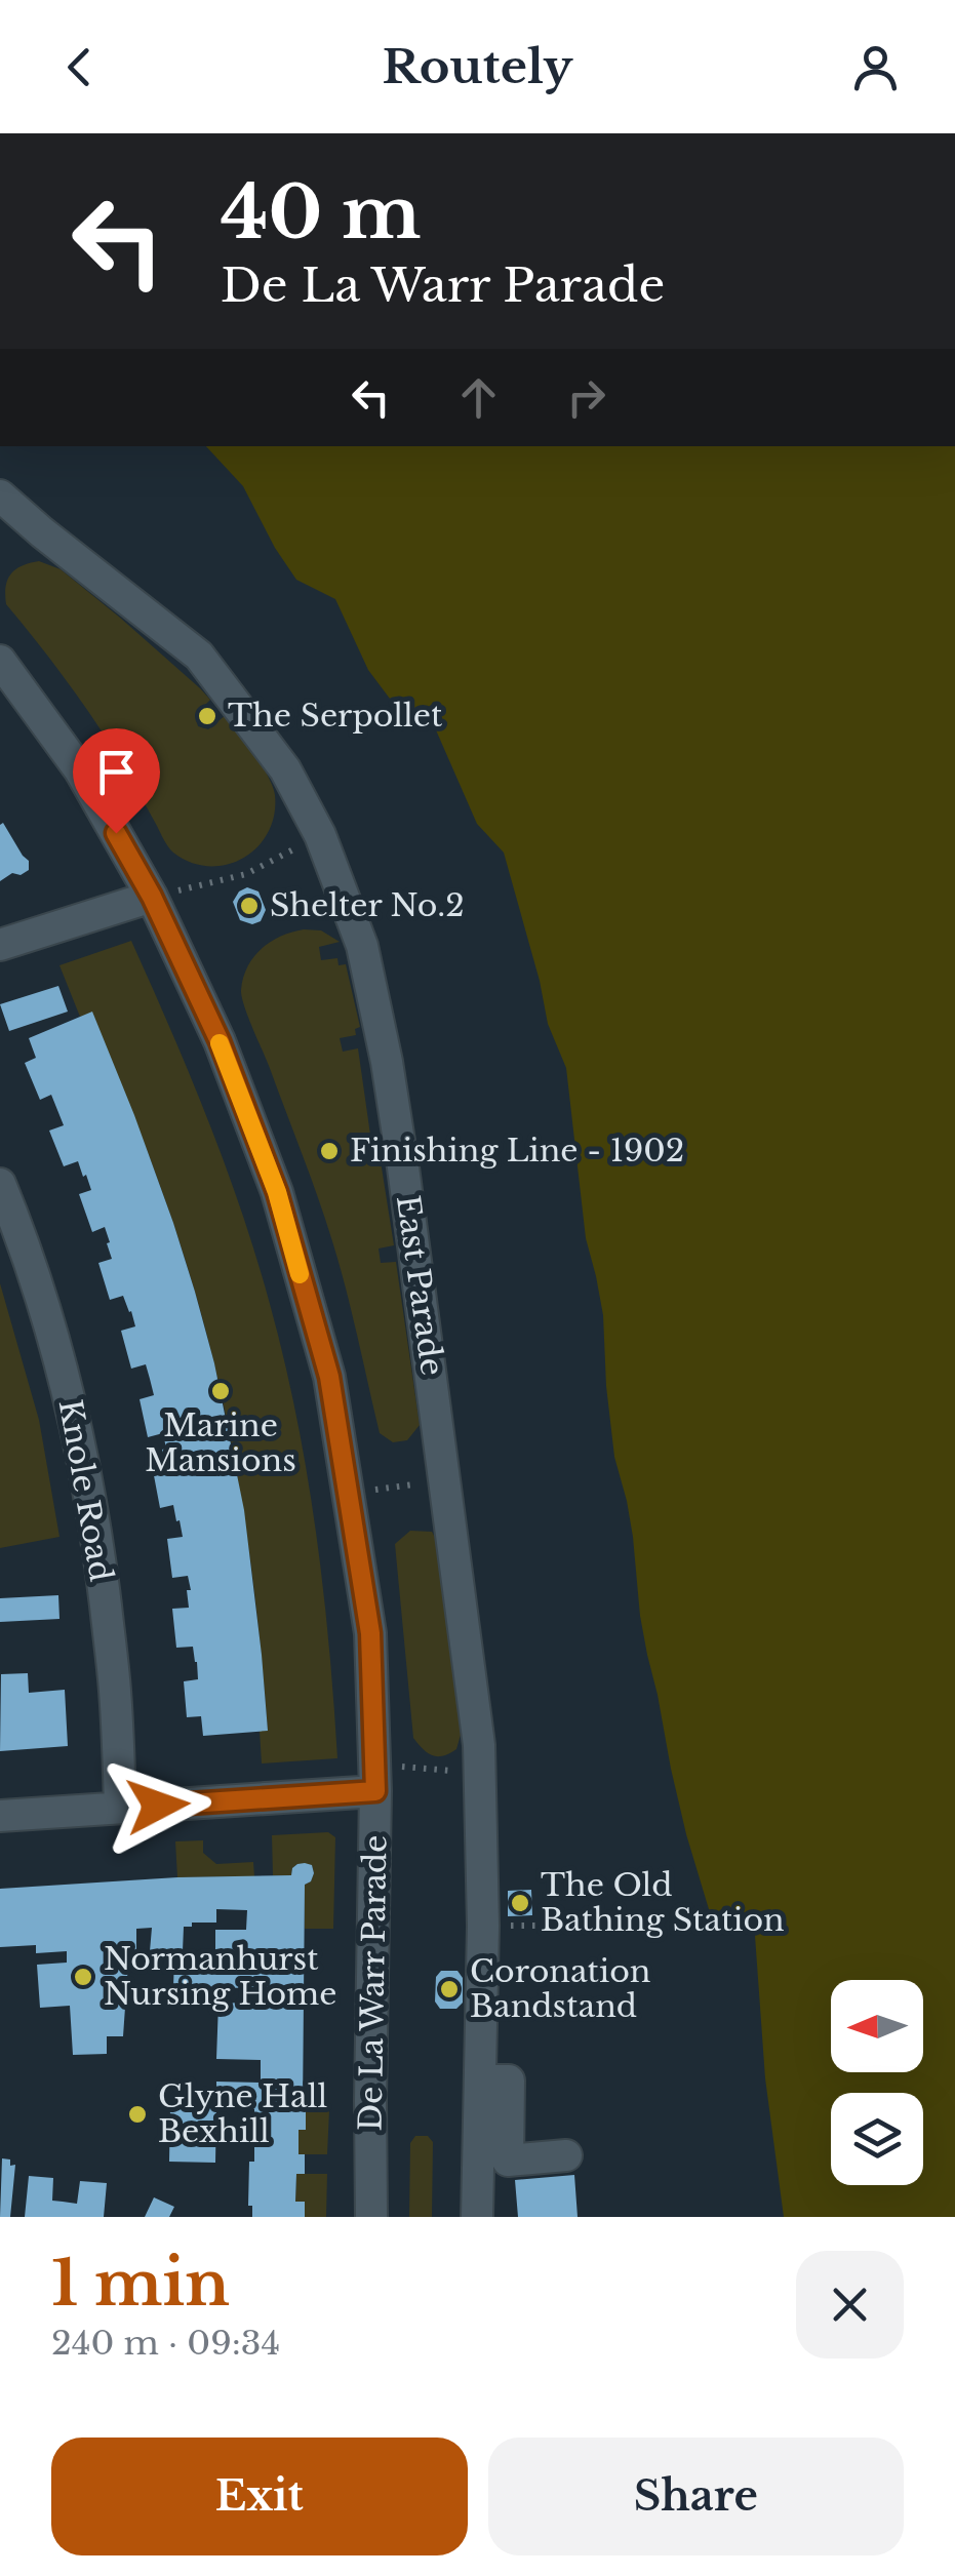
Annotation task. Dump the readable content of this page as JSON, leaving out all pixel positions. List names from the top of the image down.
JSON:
{
  "streets": {
    "street": ["East Parade", "Knole Road", "De La Warr Parade"]
  },
  "places": [
    "The Serpollet",
    "Shelter No.2",
    "Finishing Line - 1902",
    "Marine Mansions",
    "The Old Bathing Station",
    "Normanhurst Nursing Home",
    "Coronation Bandstand",
    "Glyne Hall Bexhill"
  ],
  "north": "left",
  "page": {
    "header": "Routely",
    "turn": ["40 m", "De La Warr Parade"],
    "heading": ["1 min", "240 m · 09:34"],
    "buttons": ["Exit", "Share"]
  }
}
